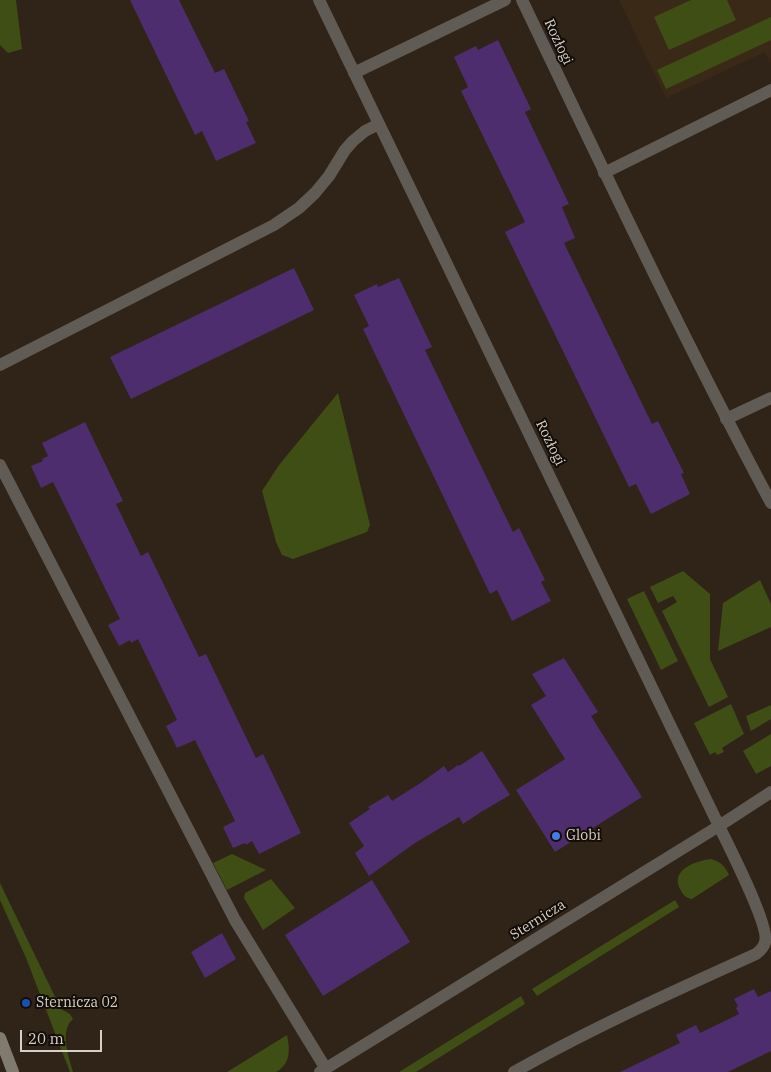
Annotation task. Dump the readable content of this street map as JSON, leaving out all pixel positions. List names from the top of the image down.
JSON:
{
  "streets": {
    "street": ["Rozłogi", "Sternicza"]
  },
  "crossings": [
    ["Rozłogi", "Sternicza"]
  ],
  "places": ["Globi", "Sternicza 02"],
  "scale_bar": "20 m"
}
